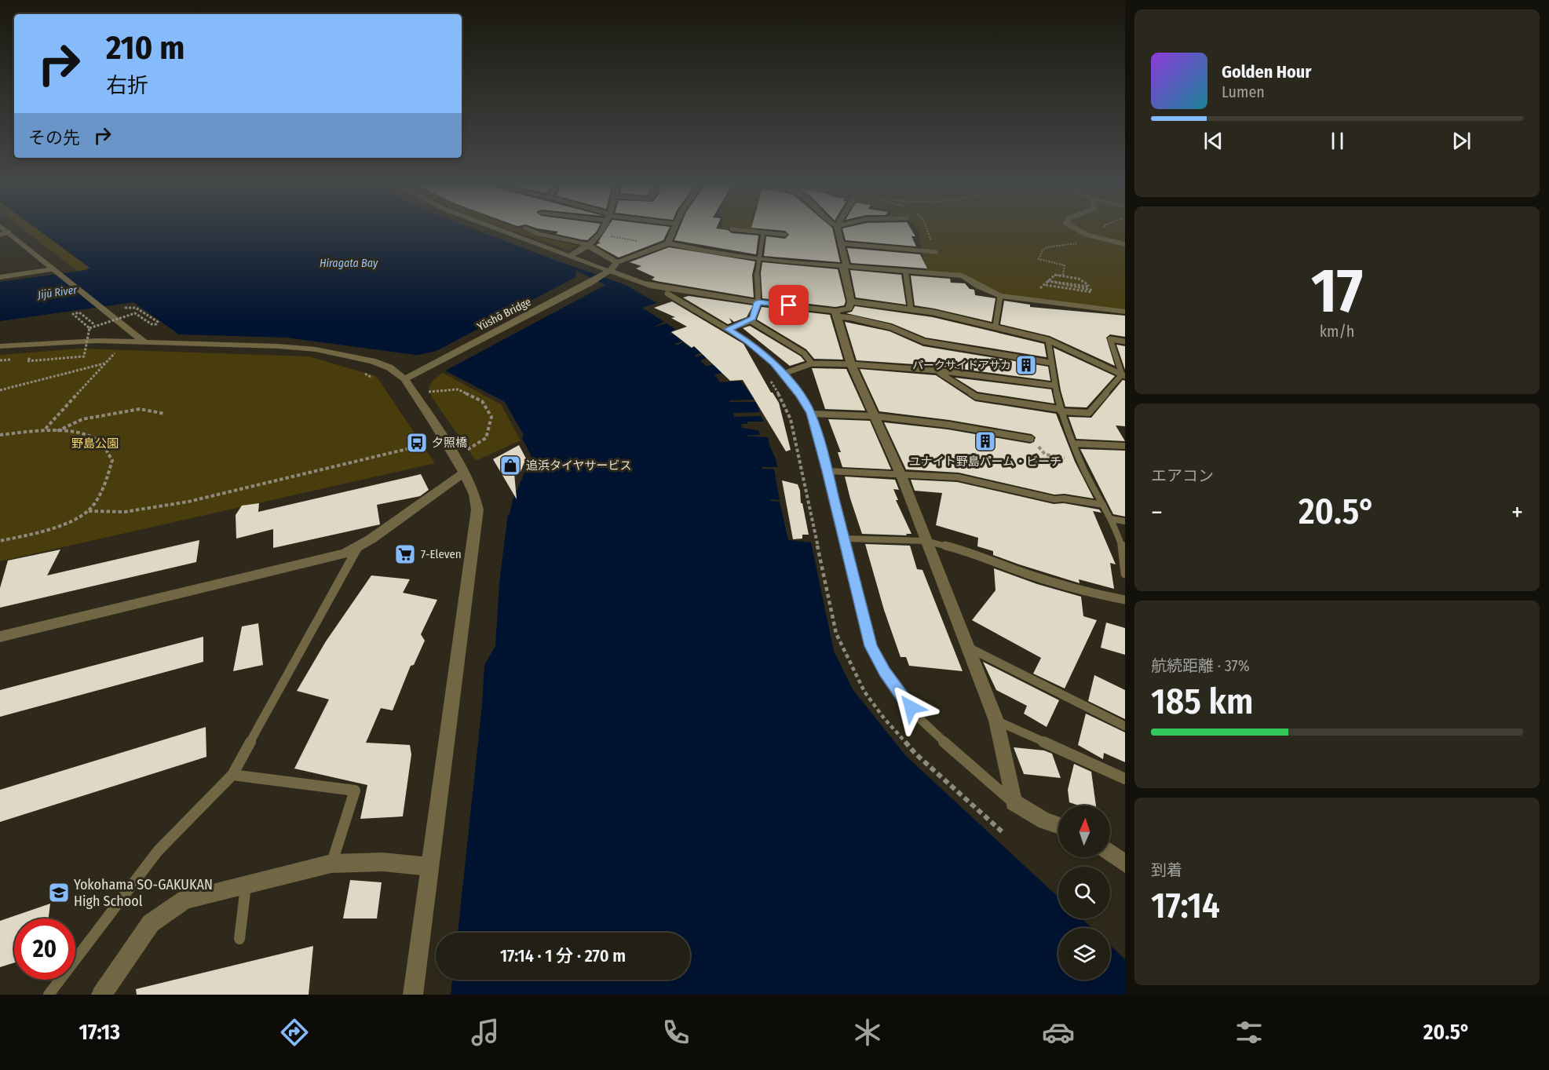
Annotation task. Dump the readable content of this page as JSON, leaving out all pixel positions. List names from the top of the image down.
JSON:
{
  "streets": {
    "street": ["Yūshō Bridge"]
  },
  "water": ["Hiragata Bay", "Jijū River"],
  "parks": ["野島公園"],
  "places": {
    "building": ["パークサイドアサカ", "ユナイト野島パーム・ビーチ"],
    "bus stop": ["夕照橋"],
    "shop": ["追浜タイヤサービス"],
    "supermarket": ["7-Eleven"],
    "school or university": ["Yokohama SO-GAKUKAN High School"]
  },
  "north": "top",
  "page": {
    "turn": ["210 m", "右折"],
    "song": ["Golden Hour", "Lumen"],
    "then": "その先",
    "tile": [
      ["17", "km/h"],
      "エアコン",
      ["航続距離 · 37%", "185 km"],
      ["到着", "17:14"]
    ],
    "heat": ["−", "20.5°", "+"],
    "limit": "20",
    "trip": "17:14 · 1 分 · 270 m",
    "tabs": ["17:13", "20.5°"]
  }
}
